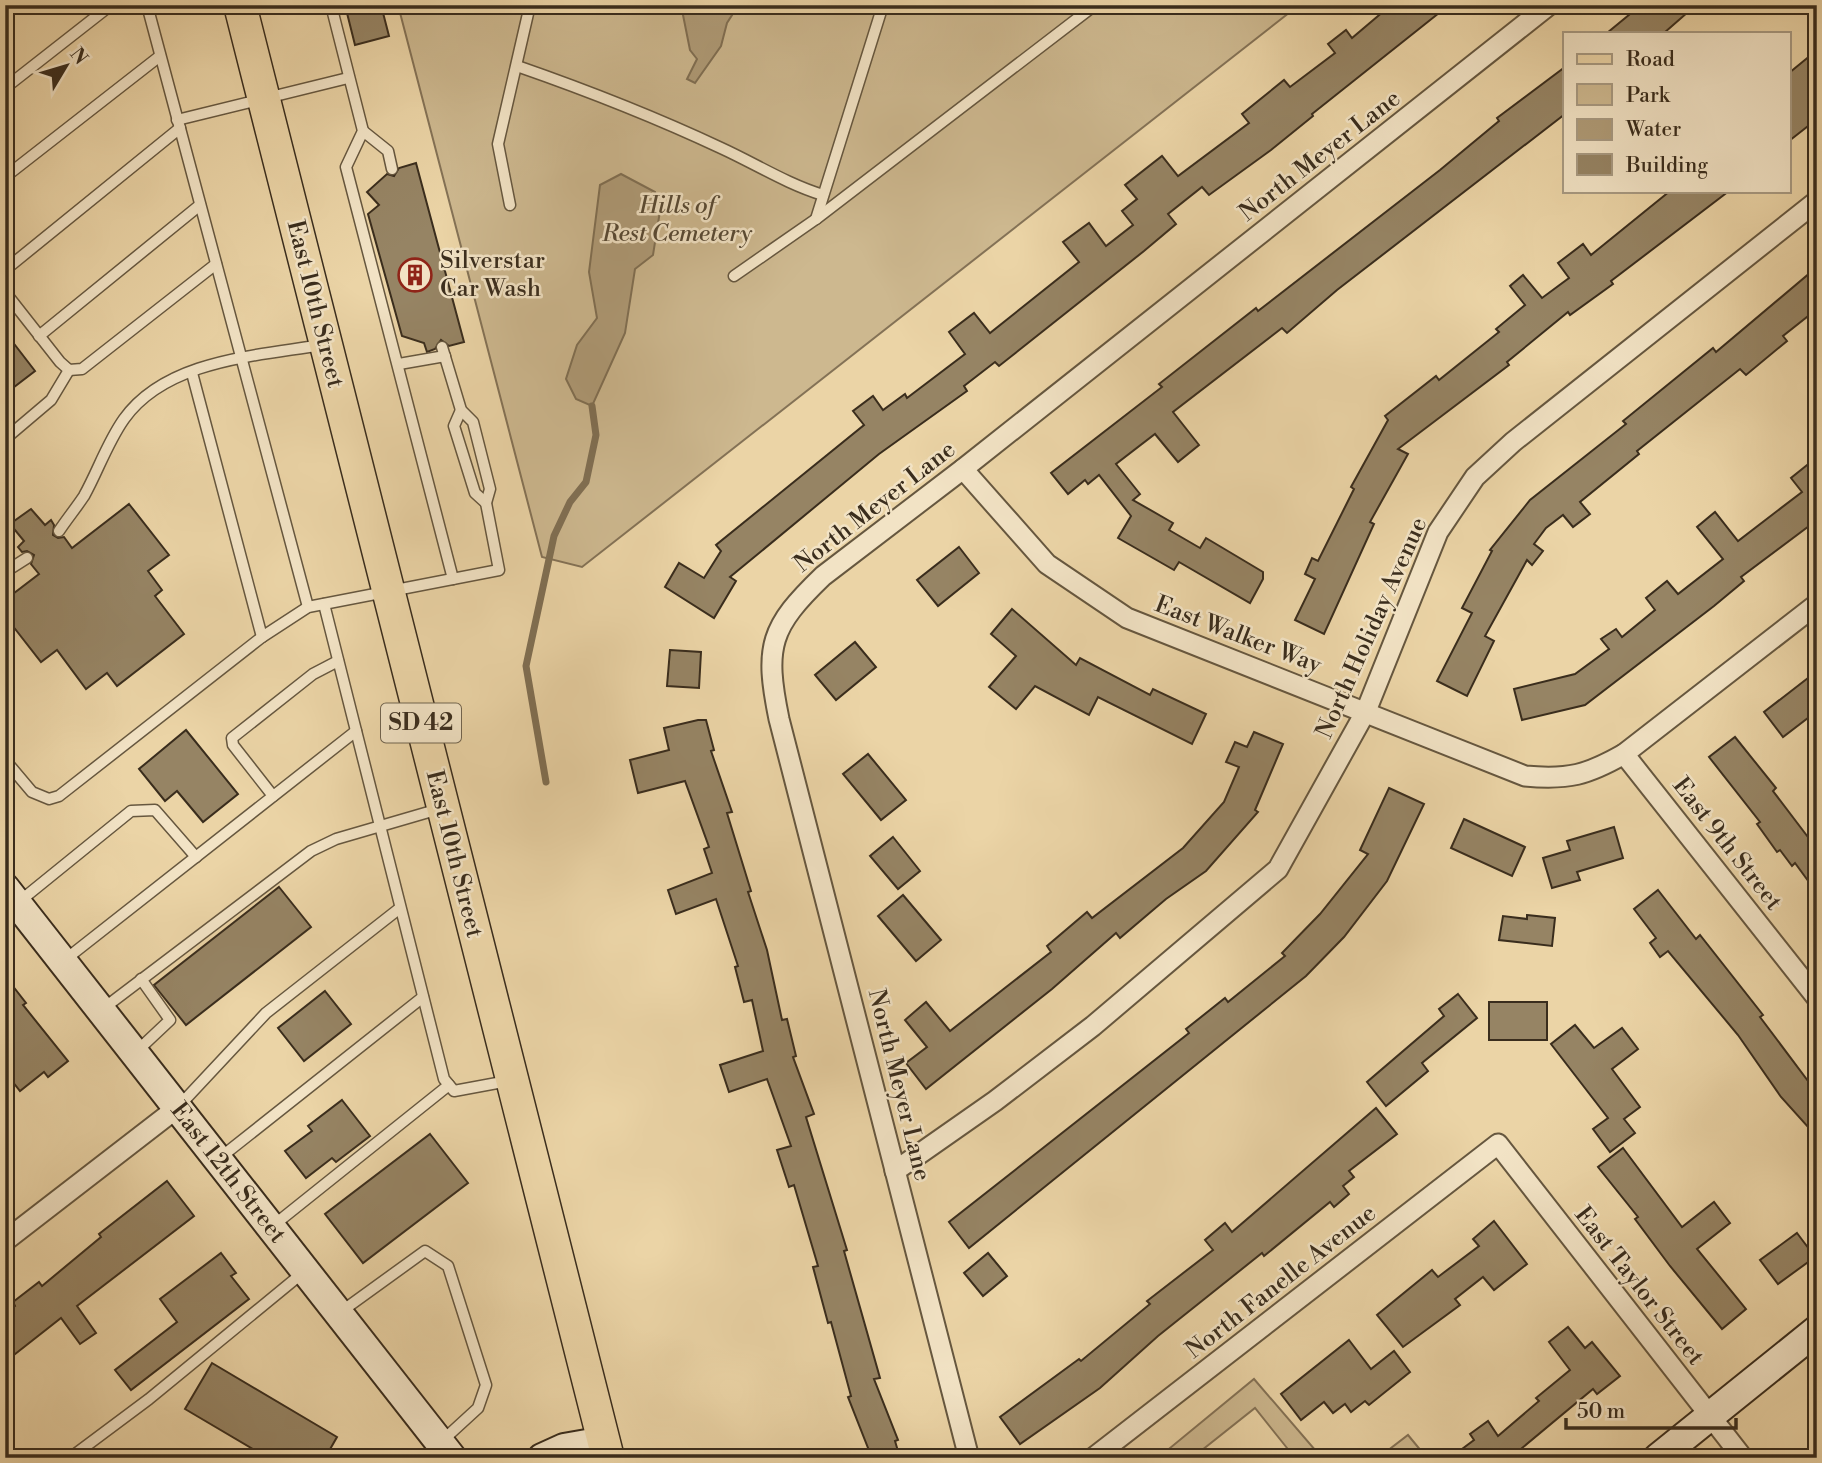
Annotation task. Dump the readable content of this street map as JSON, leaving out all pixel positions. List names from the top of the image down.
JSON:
{
  "streets": {
    "main road": ["East 10th Street", "SD 42"],
    "street": [
      "North Meyer Lane",
      "North Holiday Avenue",
      "East Walker Way",
      "East 9th Street",
      "East 12th Street",
      "North Fanelle Avenue",
      "East Taylor Street"
    ]
  },
  "crossings": [
    ["North Meyer Lane", "North Holiday Avenue"],
    ["North Meyer Lane", "East Walker Way"],
    ["North Holiday Avenue", "East Walker Way"],
    ["East Walker Way", "East 9th Street"],
    ["North Fanelle Avenue", "East Taylor Street"]
  ],
  "parks": ["Hills of Rest Cemetery"],
  "places": {
    "building": ["Silverstar Car Wash"]
  },
  "legend": [
    "Road",
    "Park",
    "Water",
    "Building"
  ],
  "scale_bar": "50 m",
  "north": "top right"
}
